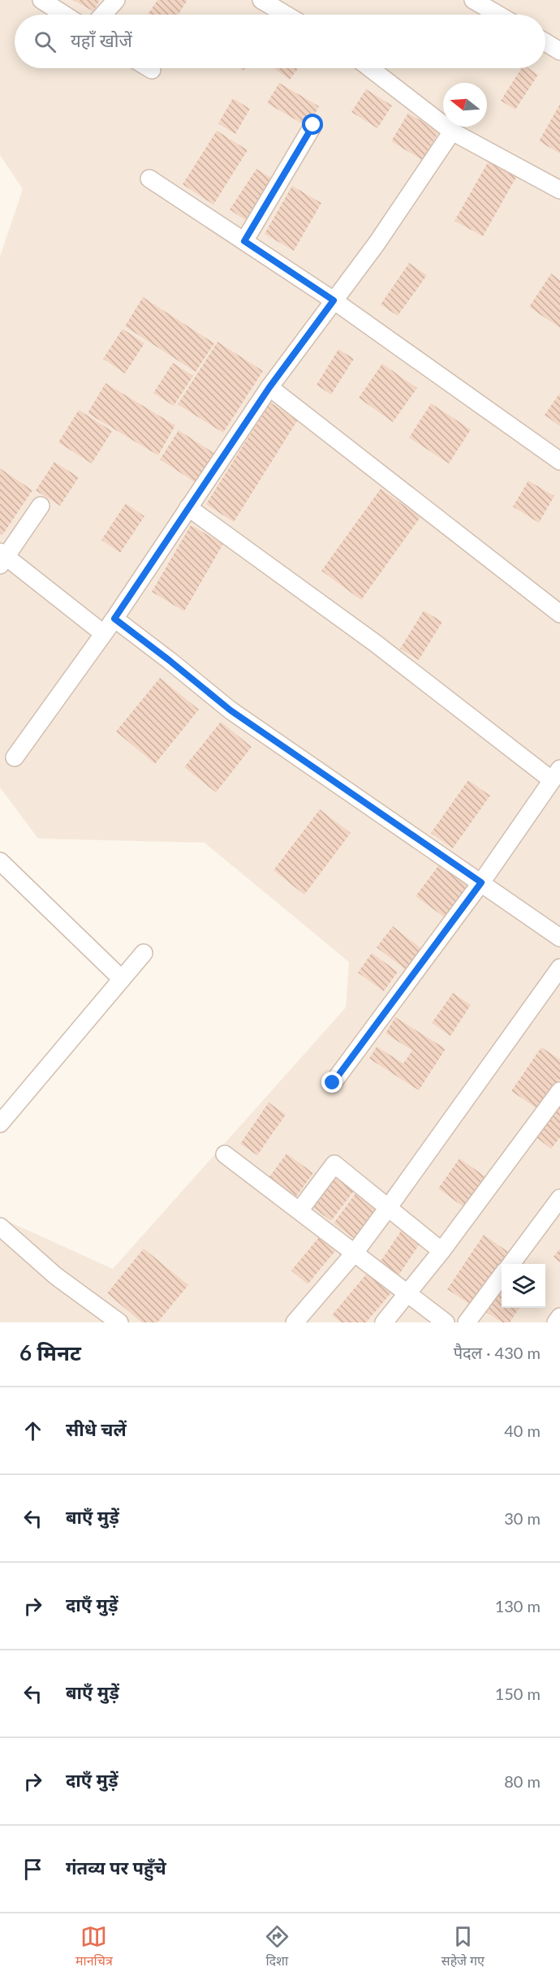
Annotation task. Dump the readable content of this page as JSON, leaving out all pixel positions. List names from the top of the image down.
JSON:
{
  "north": "left",
  "page": {
    "search": "यहाँ खोजें",
    "heading": ["6 मिनट", "पैदल · 430 m"],
    "list": [
      ["सीधे चलें", "40 m"],
      ["बाएँ मुड़ें", "30 m"],
      ["दाएँ मुड़ें", "130 m"],
      ["बाएँ मुड़ें", "150 m"],
      ["दाएँ मुड़ें", "80 m"],
      "गंतव्य पर पहुँचे"
    ],
    "nav": ["मानचित्र", "दिशा", "सहेजे गए"]
  }
}
